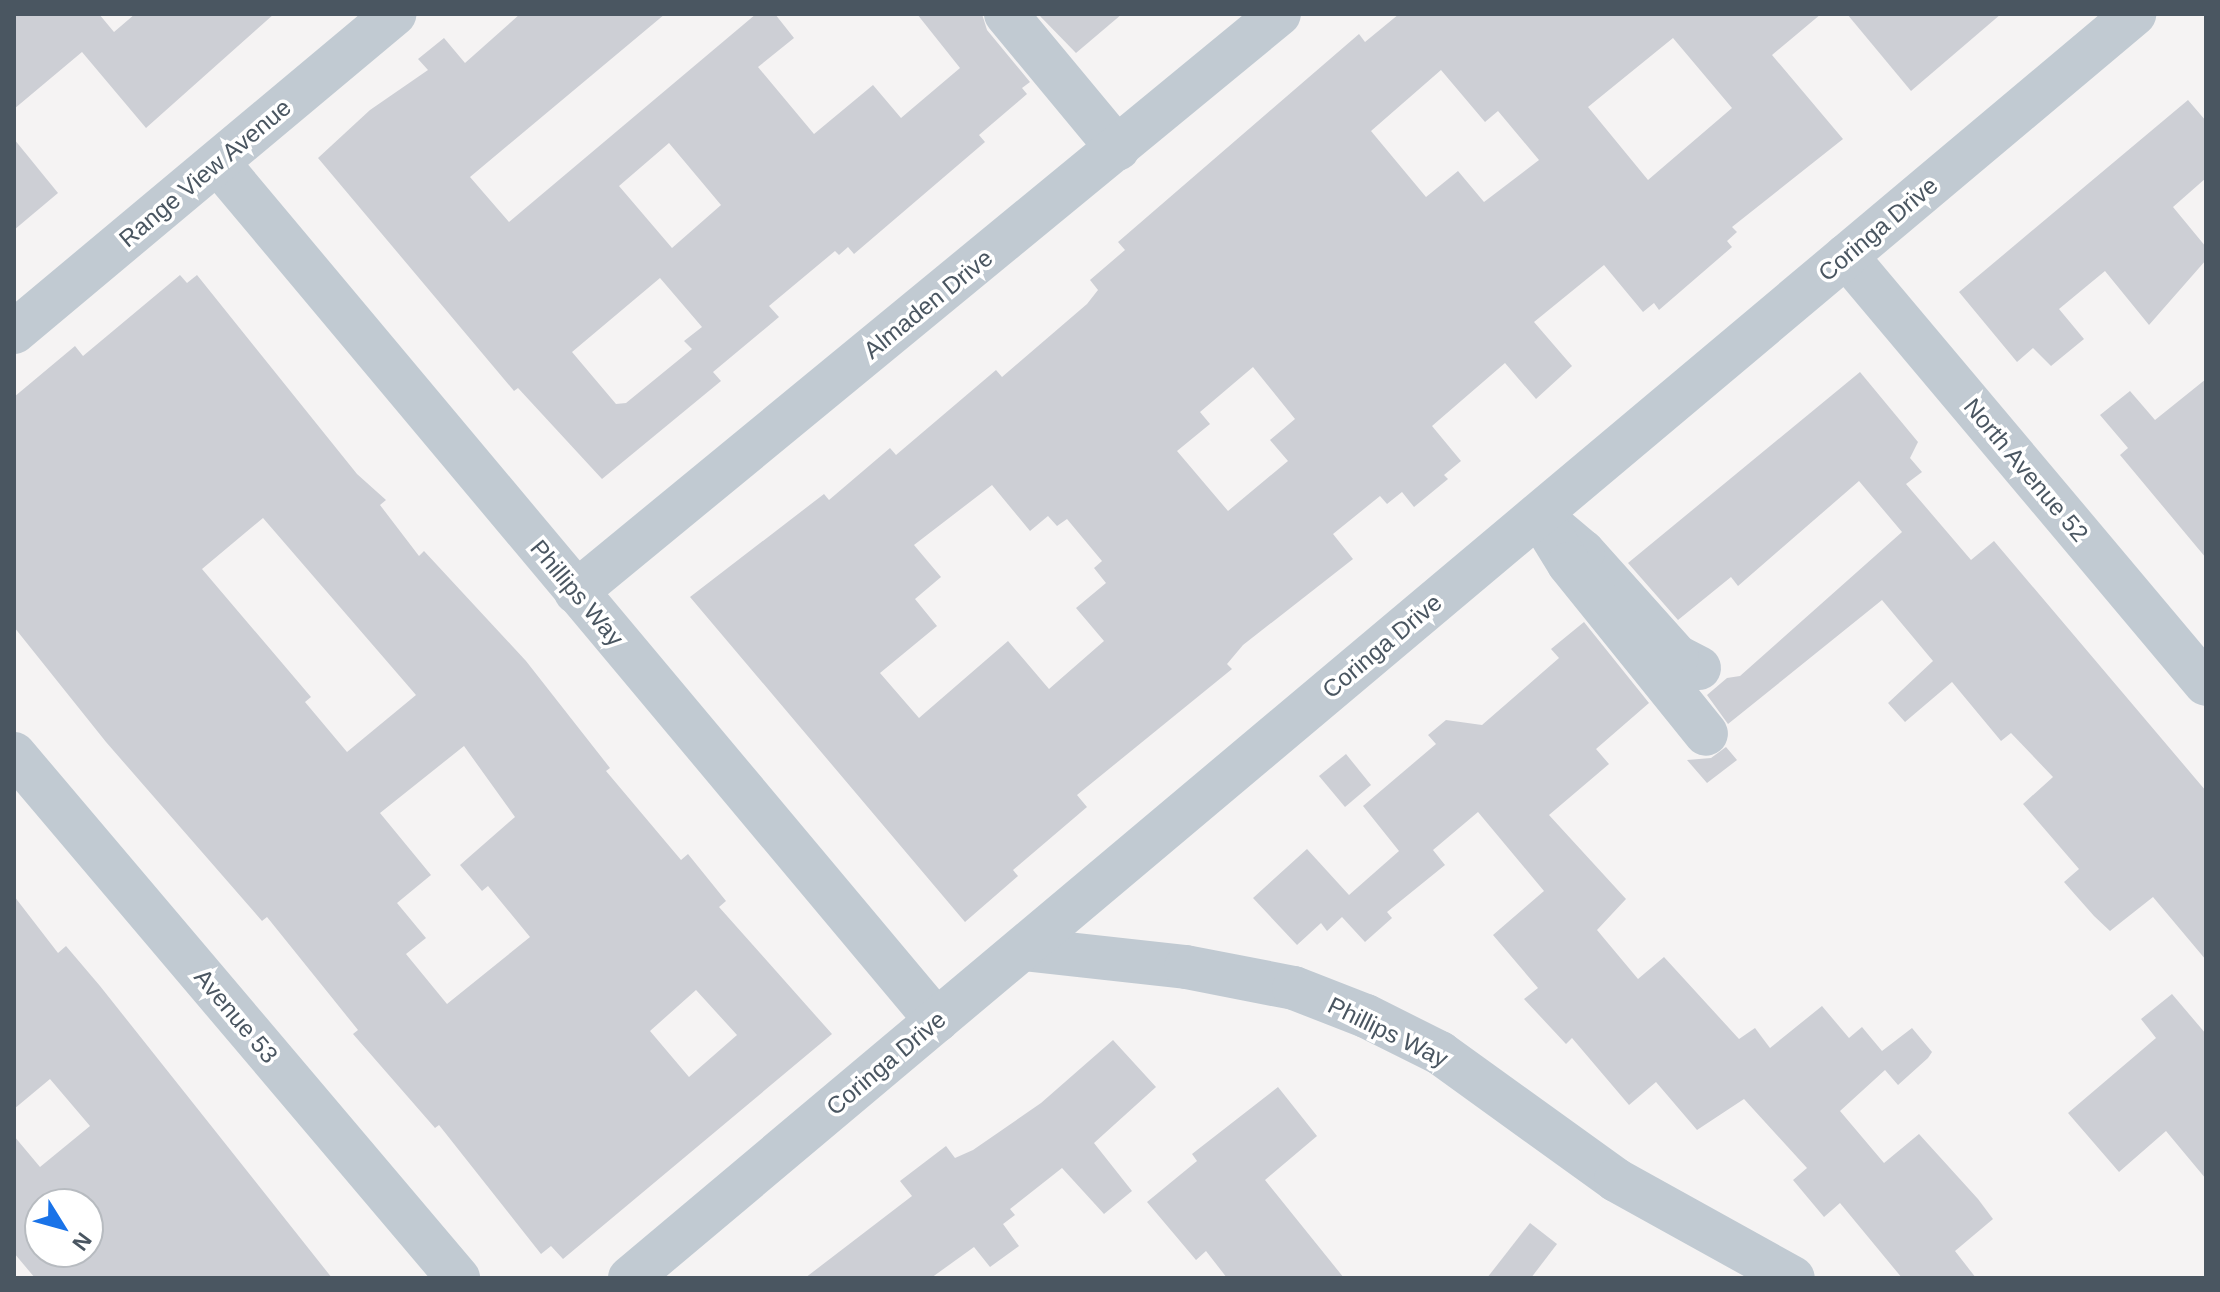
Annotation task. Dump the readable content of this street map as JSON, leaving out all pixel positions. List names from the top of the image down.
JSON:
{
  "streets": {
    "street": [
      "Range View Avenue",
      "Coringa Drive",
      "Almaden Drive",
      "North Avenue 52",
      "Phillips Way",
      "Avenue 53"
    ]
  },
  "crossings": [
    ["Range View Avenue", "Phillips Way"],
    ["Coringa Drive", "North Avenue 52"],
    ["Coringa Drive", "Phillips Way"],
    ["Almaden Drive", "Phillips Way"]
  ],
  "north": "bottom right"
}
